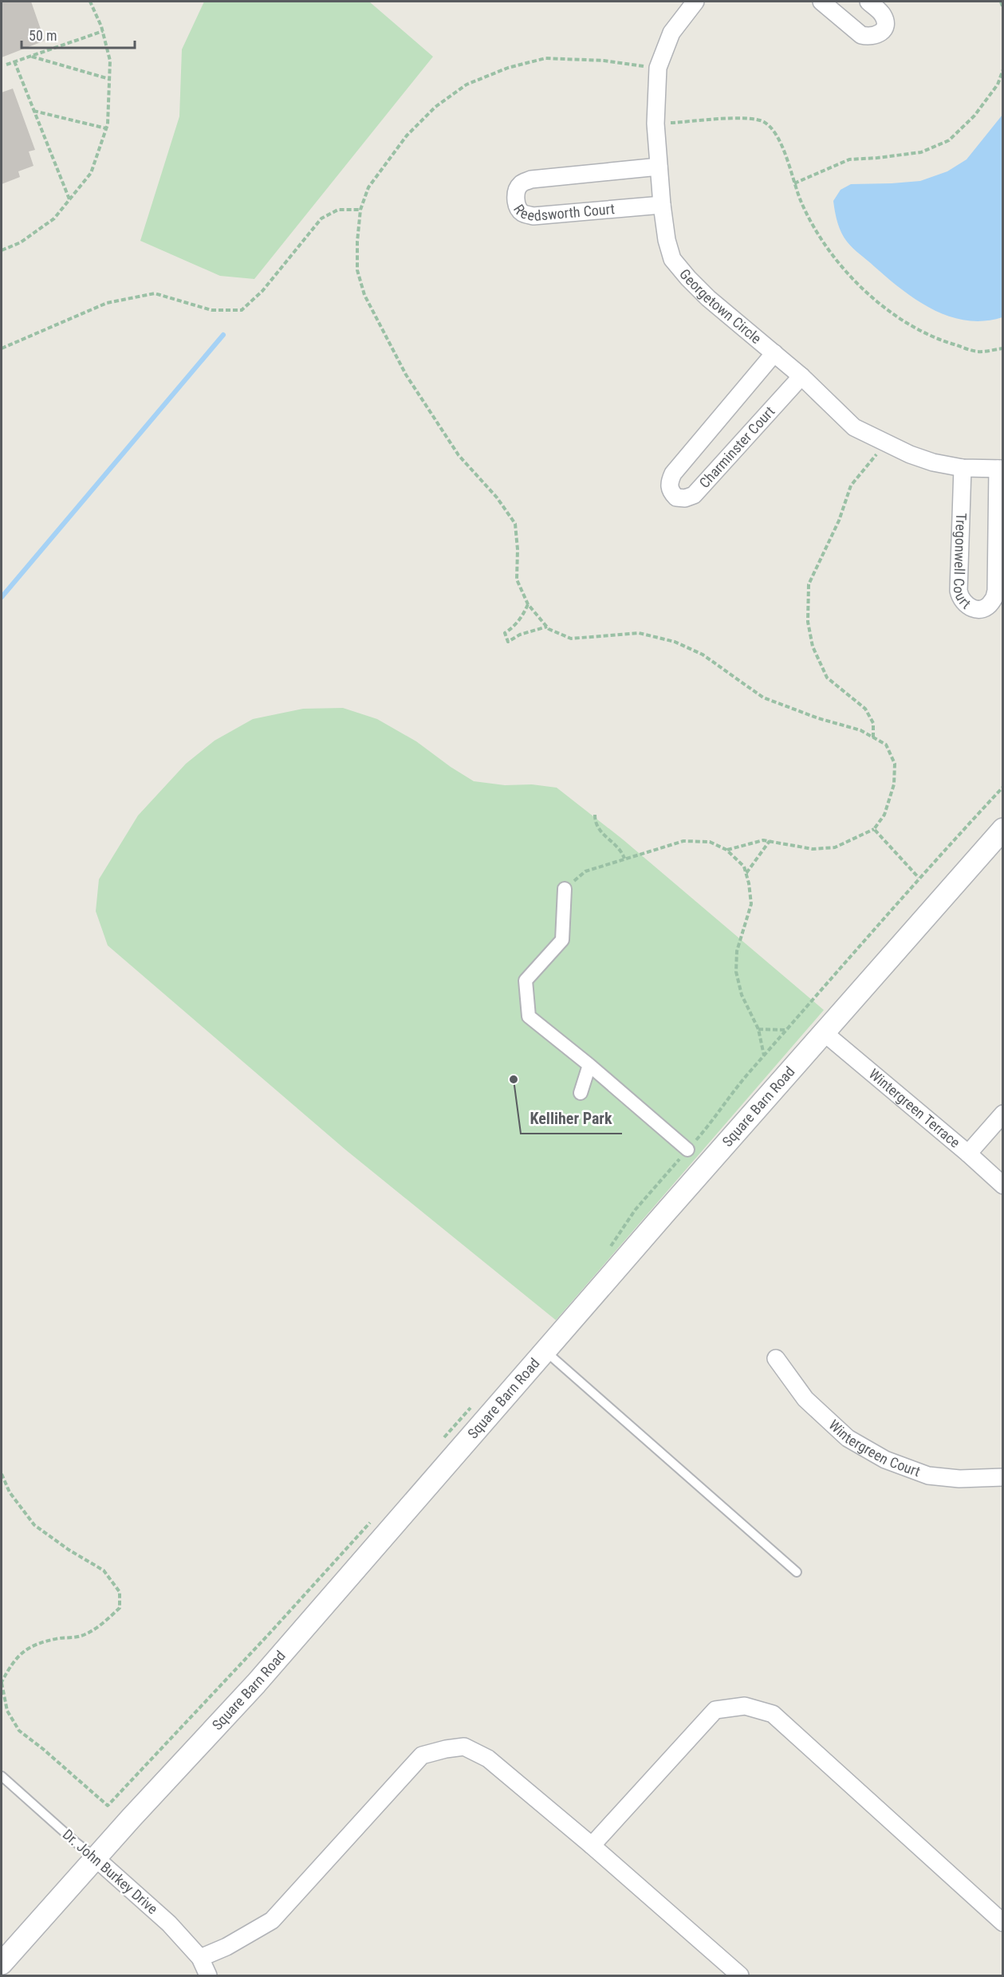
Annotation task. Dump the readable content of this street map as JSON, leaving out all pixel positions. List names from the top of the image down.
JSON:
{
  "streets": {
    "street": [
      "Reedsworth Court",
      "Georgetown Circle",
      "Charminster Court",
      "Tregonwell Court",
      "Square Barn Road",
      "Wintergreen Terrace",
      "Wintergreen Court",
      "Dr. John Burkey Drive"
    ]
  },
  "crossings": [
    ["Reedsworth Court", "Georgetown Circle"],
    ["Georgetown Circle", "Charminster Court"],
    ["Georgetown Circle", "Tregonwell Court"],
    ["Square Barn Road", "Wintergreen Terrace"],
    ["Square Barn Road", "Dr. John Burkey Drive"]
  ],
  "places": ["Kelliher Park"],
  "scale_bar": "50 m"
}
